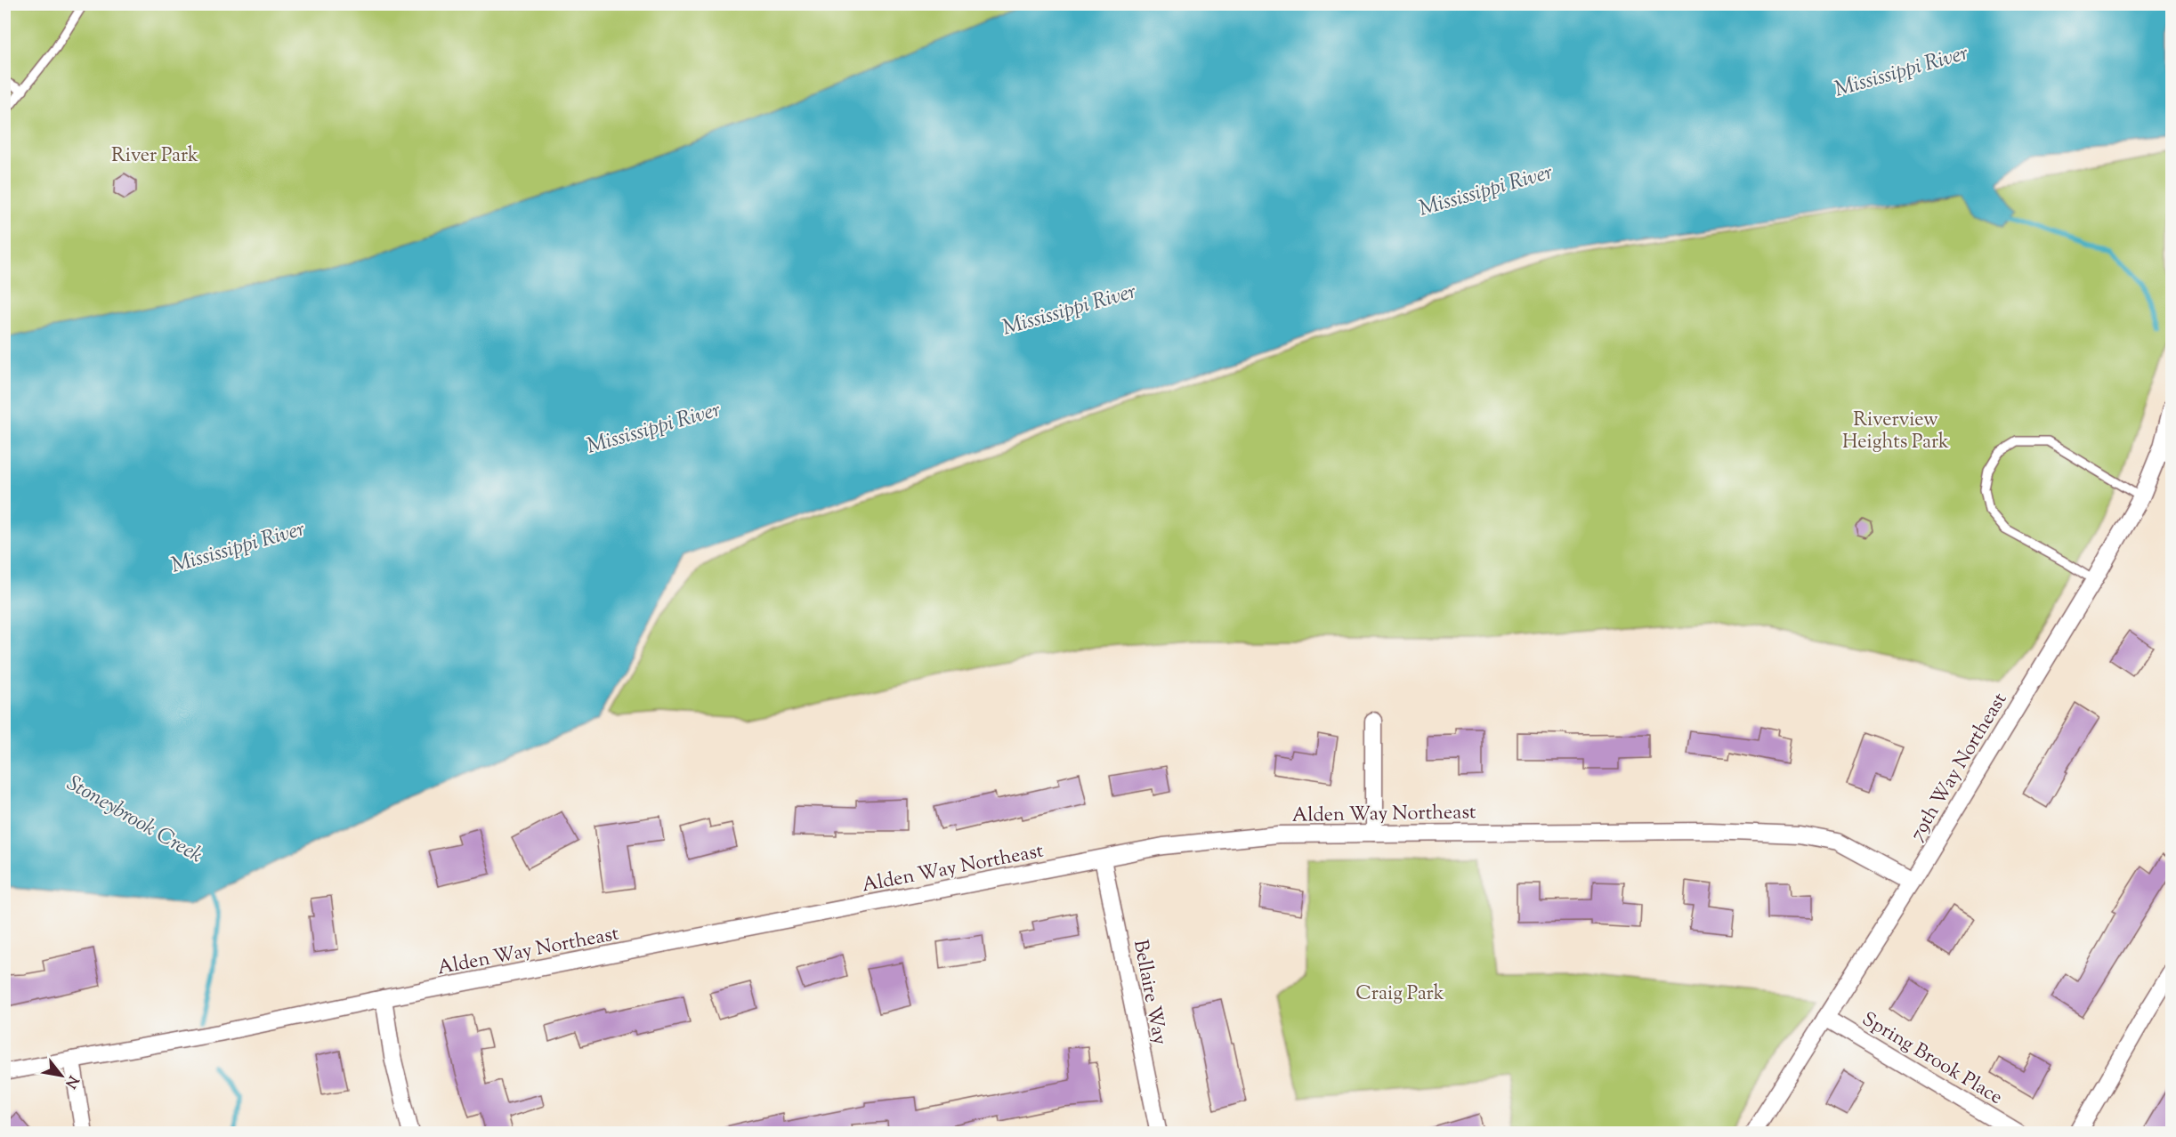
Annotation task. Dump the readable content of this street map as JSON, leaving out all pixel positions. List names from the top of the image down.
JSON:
{
  "streets": {
    "street": [
      "79th Way Northeast",
      "Alden Way Northeast",
      "Bellaire Way",
      "Spring Brook Place"
    ]
  },
  "crossings": [
    ["79th Way Northeast", "Alden Way Northeast"],
    ["79th Way Northeast", "Spring Brook Place"],
    ["Alden Way Northeast", "Bellaire Way"]
  ],
  "water": ["Mississippi River", "Stoneybrook Creek"],
  "parks": ["River Park", "Riverview Heights Park", "Craig Park"],
  "north": "bottom right"
}
